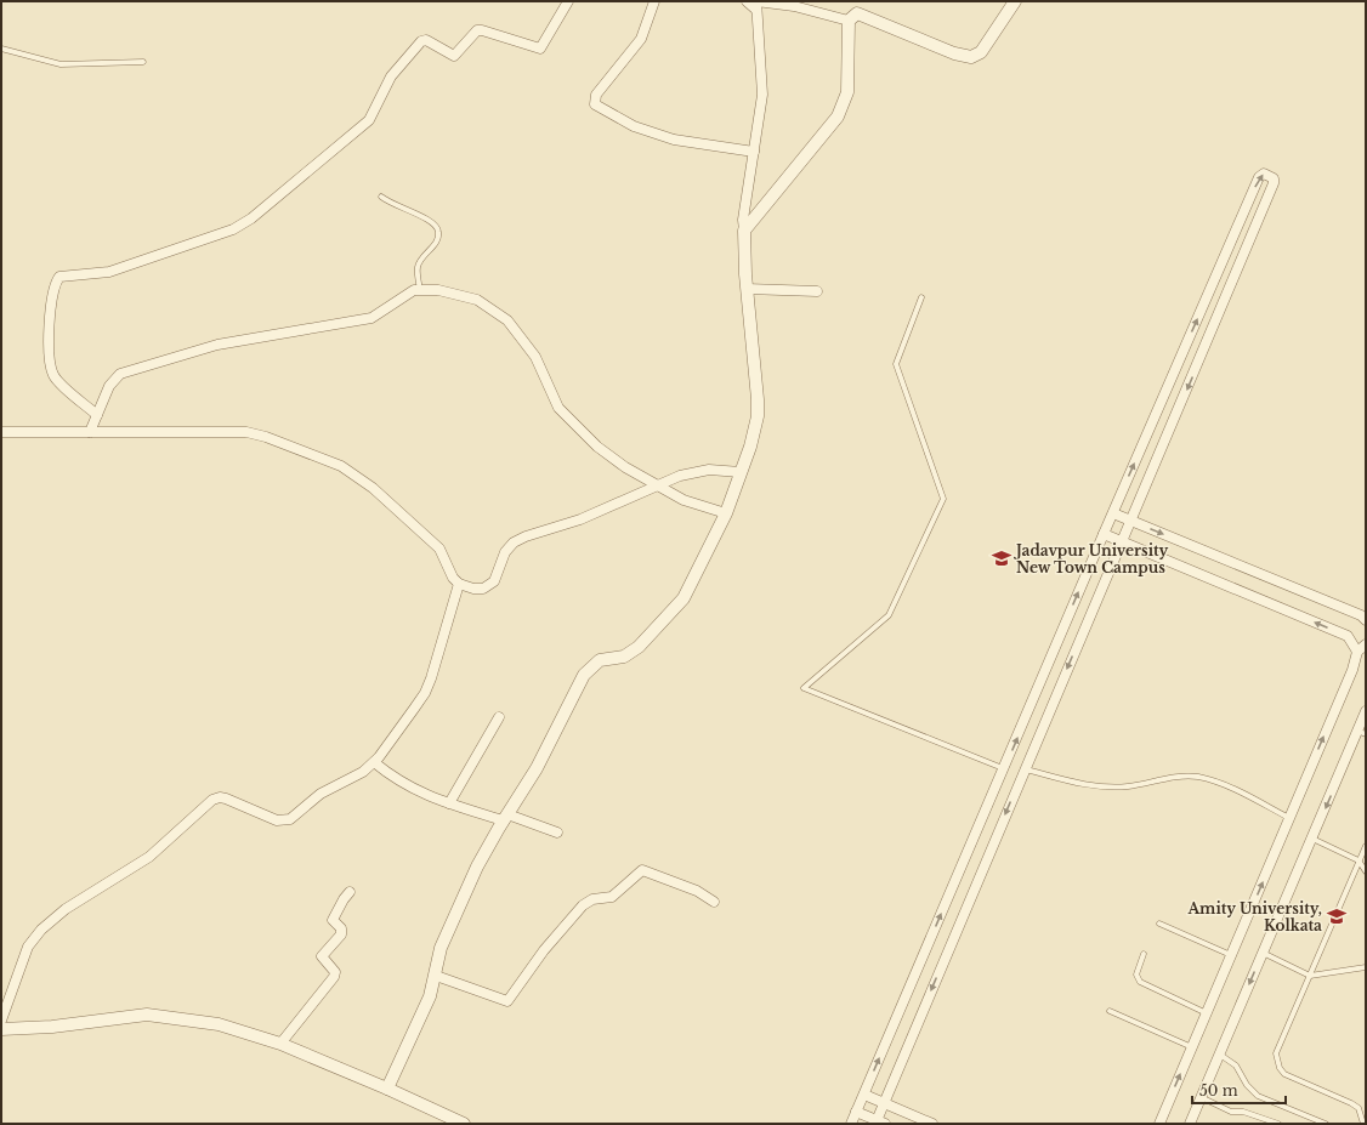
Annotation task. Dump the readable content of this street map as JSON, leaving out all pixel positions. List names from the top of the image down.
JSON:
{
  "places": {
    "school or university": ["Jadavpur University New Town Campus", "Amity University, Kolkata"]
  },
  "scale_bar": "50 m"
}
